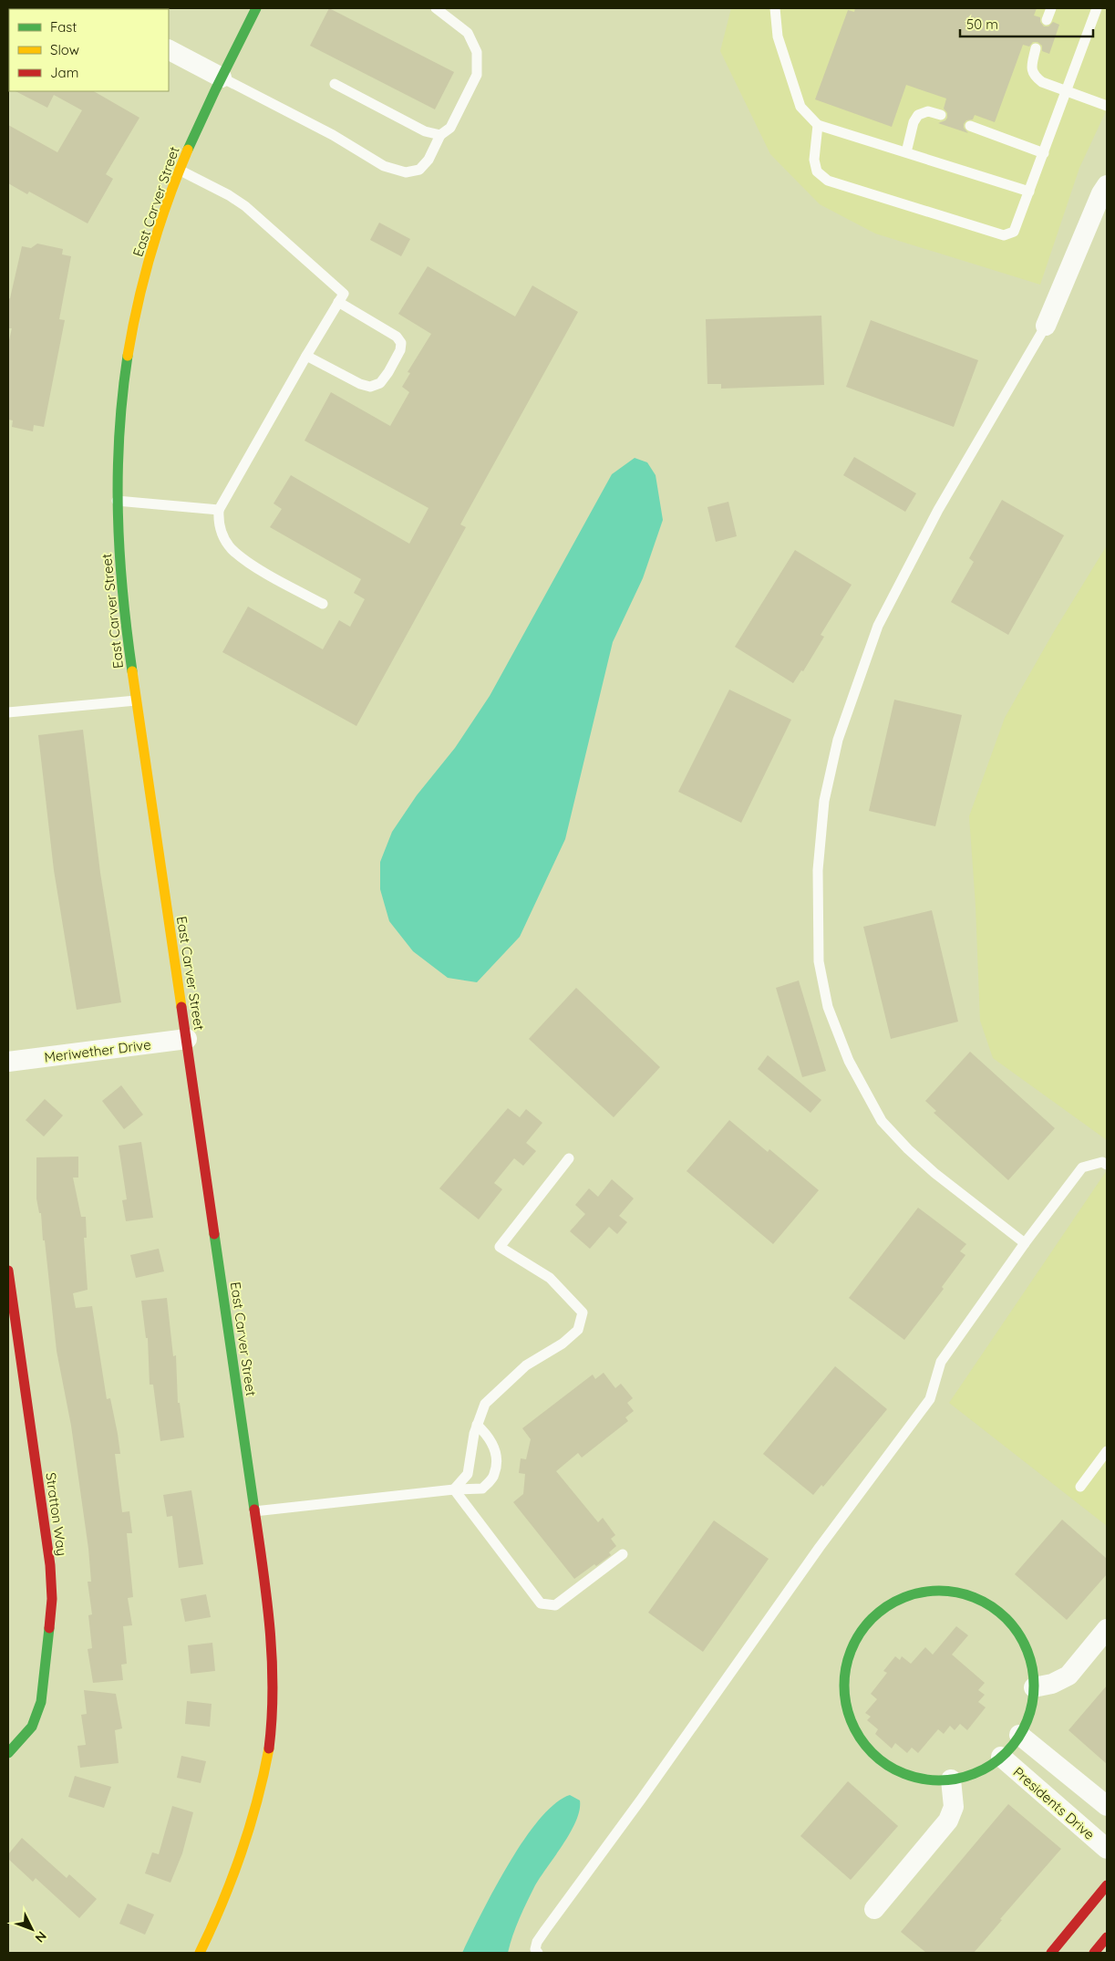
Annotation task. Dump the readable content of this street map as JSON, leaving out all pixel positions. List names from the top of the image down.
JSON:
{
  "streets": {
    "street": [
      "East Carver Street",
      "Meriwether Drive",
      "Stratton Way",
      "Presidents Drive"
    ]
  },
  "crossings": [
    ["East Carver Street", "Meriwether Drive"]
  ],
  "legend": ["Fast", "Slow", "Jam"],
  "scale_bar": "50 m",
  "north": "bottom right"
}
